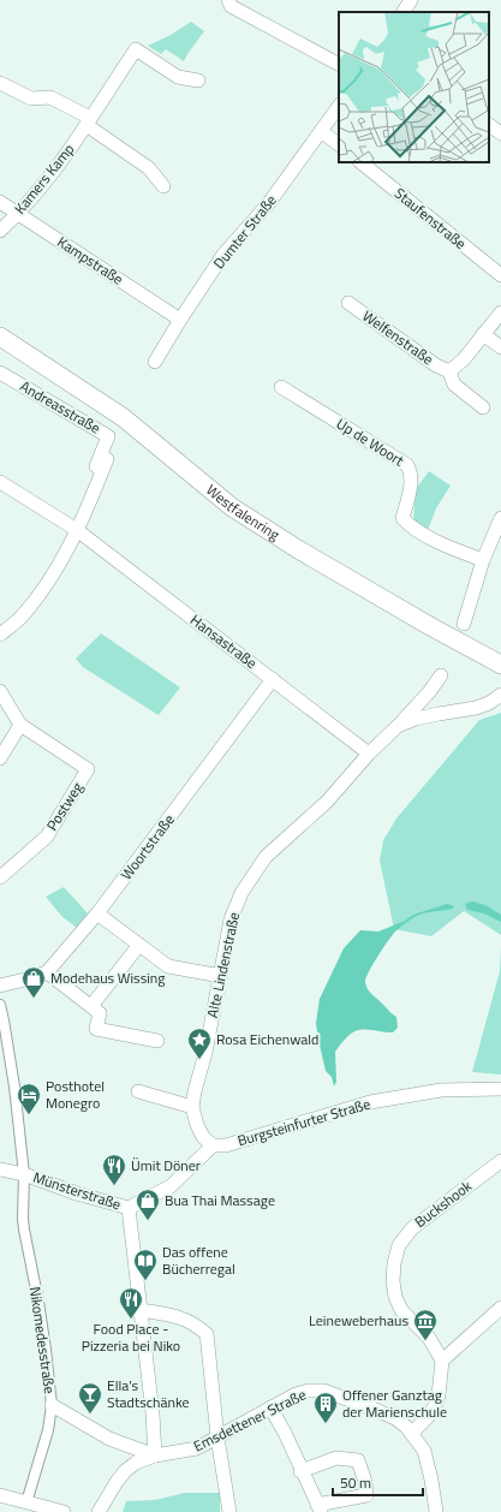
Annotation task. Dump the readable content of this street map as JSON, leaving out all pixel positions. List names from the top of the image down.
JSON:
{
  "streets": {
    "main road": ["Westfalenring"],
    "street": [
      "Kamers Kamp",
      "Staufenstraße",
      "Dumter Straße",
      "Kampstraße",
      "Welfenstraße",
      "Andreasstraße",
      "Up de Woort",
      "Hansastraße",
      "Postweg",
      "Woortstraße",
      "Alte Lindenstraße",
      "Burgsteinfurter Straße",
      "Münsterstraße",
      "Buckshook",
      "Nikomedesstraße",
      "Emsdettener Straße"
    ]
  },
  "crossings": [
    ["Kamers Kamp", "Kampstraße"],
    ["Dumter Straße", "Kampstraße"],
    ["Hansastraße", "Woortstraße"],
    ["Hansastraße", "Alte Lindenstraße"],
    ["Alte Lindenstraße", "Burgsteinfurter Straße"],
    ["Münsterstraße", "Nikomedesstraße"]
  ],
  "places": {
    "shop": ["Modehaus Wissing", "Bua Thai Massage"],
    "place": ["Rosa Eichenwald"],
    "hotel": ["Posthotel Monegro"],
    "restaurant": ["Ümit Döner", "Food Place - Pizzeria bei Niko"],
    "library": ["Das offene Bücherregal"],
    "museum": ["Leineweberhaus"],
    "bar": ["Ella's Stadtschänke"],
    "building": ["Offener Ganztag der Marienschule"]
  },
  "scale_bar": "50 m"
}
